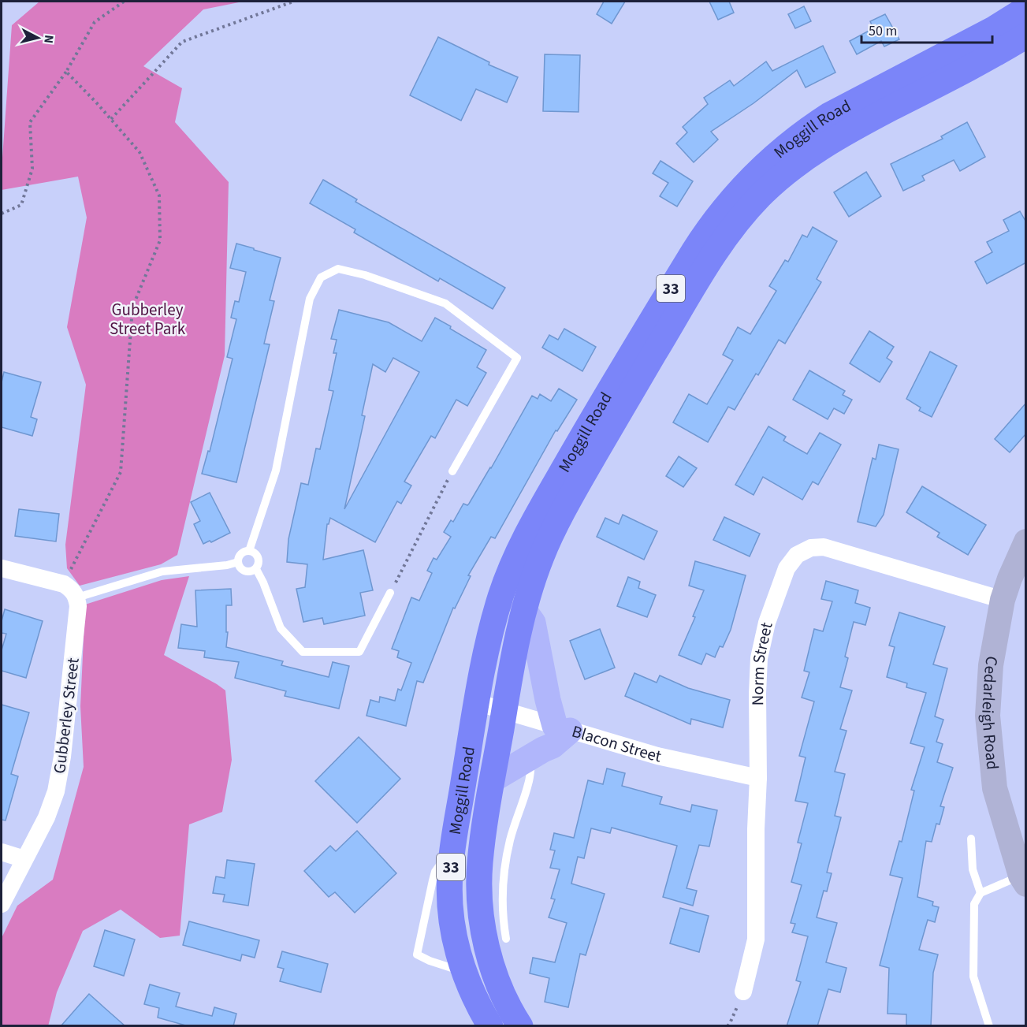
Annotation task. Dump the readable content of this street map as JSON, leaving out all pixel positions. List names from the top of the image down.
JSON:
{
  "streets": {
    "highway": ["Moggill Road", "33"],
    "street": [
      "Norm Street",
      "Cedarleigh Road",
      "Gubberley Street",
      "Blacon Street"
    ]
  },
  "crossings": [
    ["Moggill Road", "Blacon Street"],
    ["Norm Street", "Cedarleigh Road"],
    ["Norm Street", "Blacon Street"]
  ],
  "parks": ["Gubberley Street Park"],
  "scale_bar": "50 m",
  "north": "right"
}
